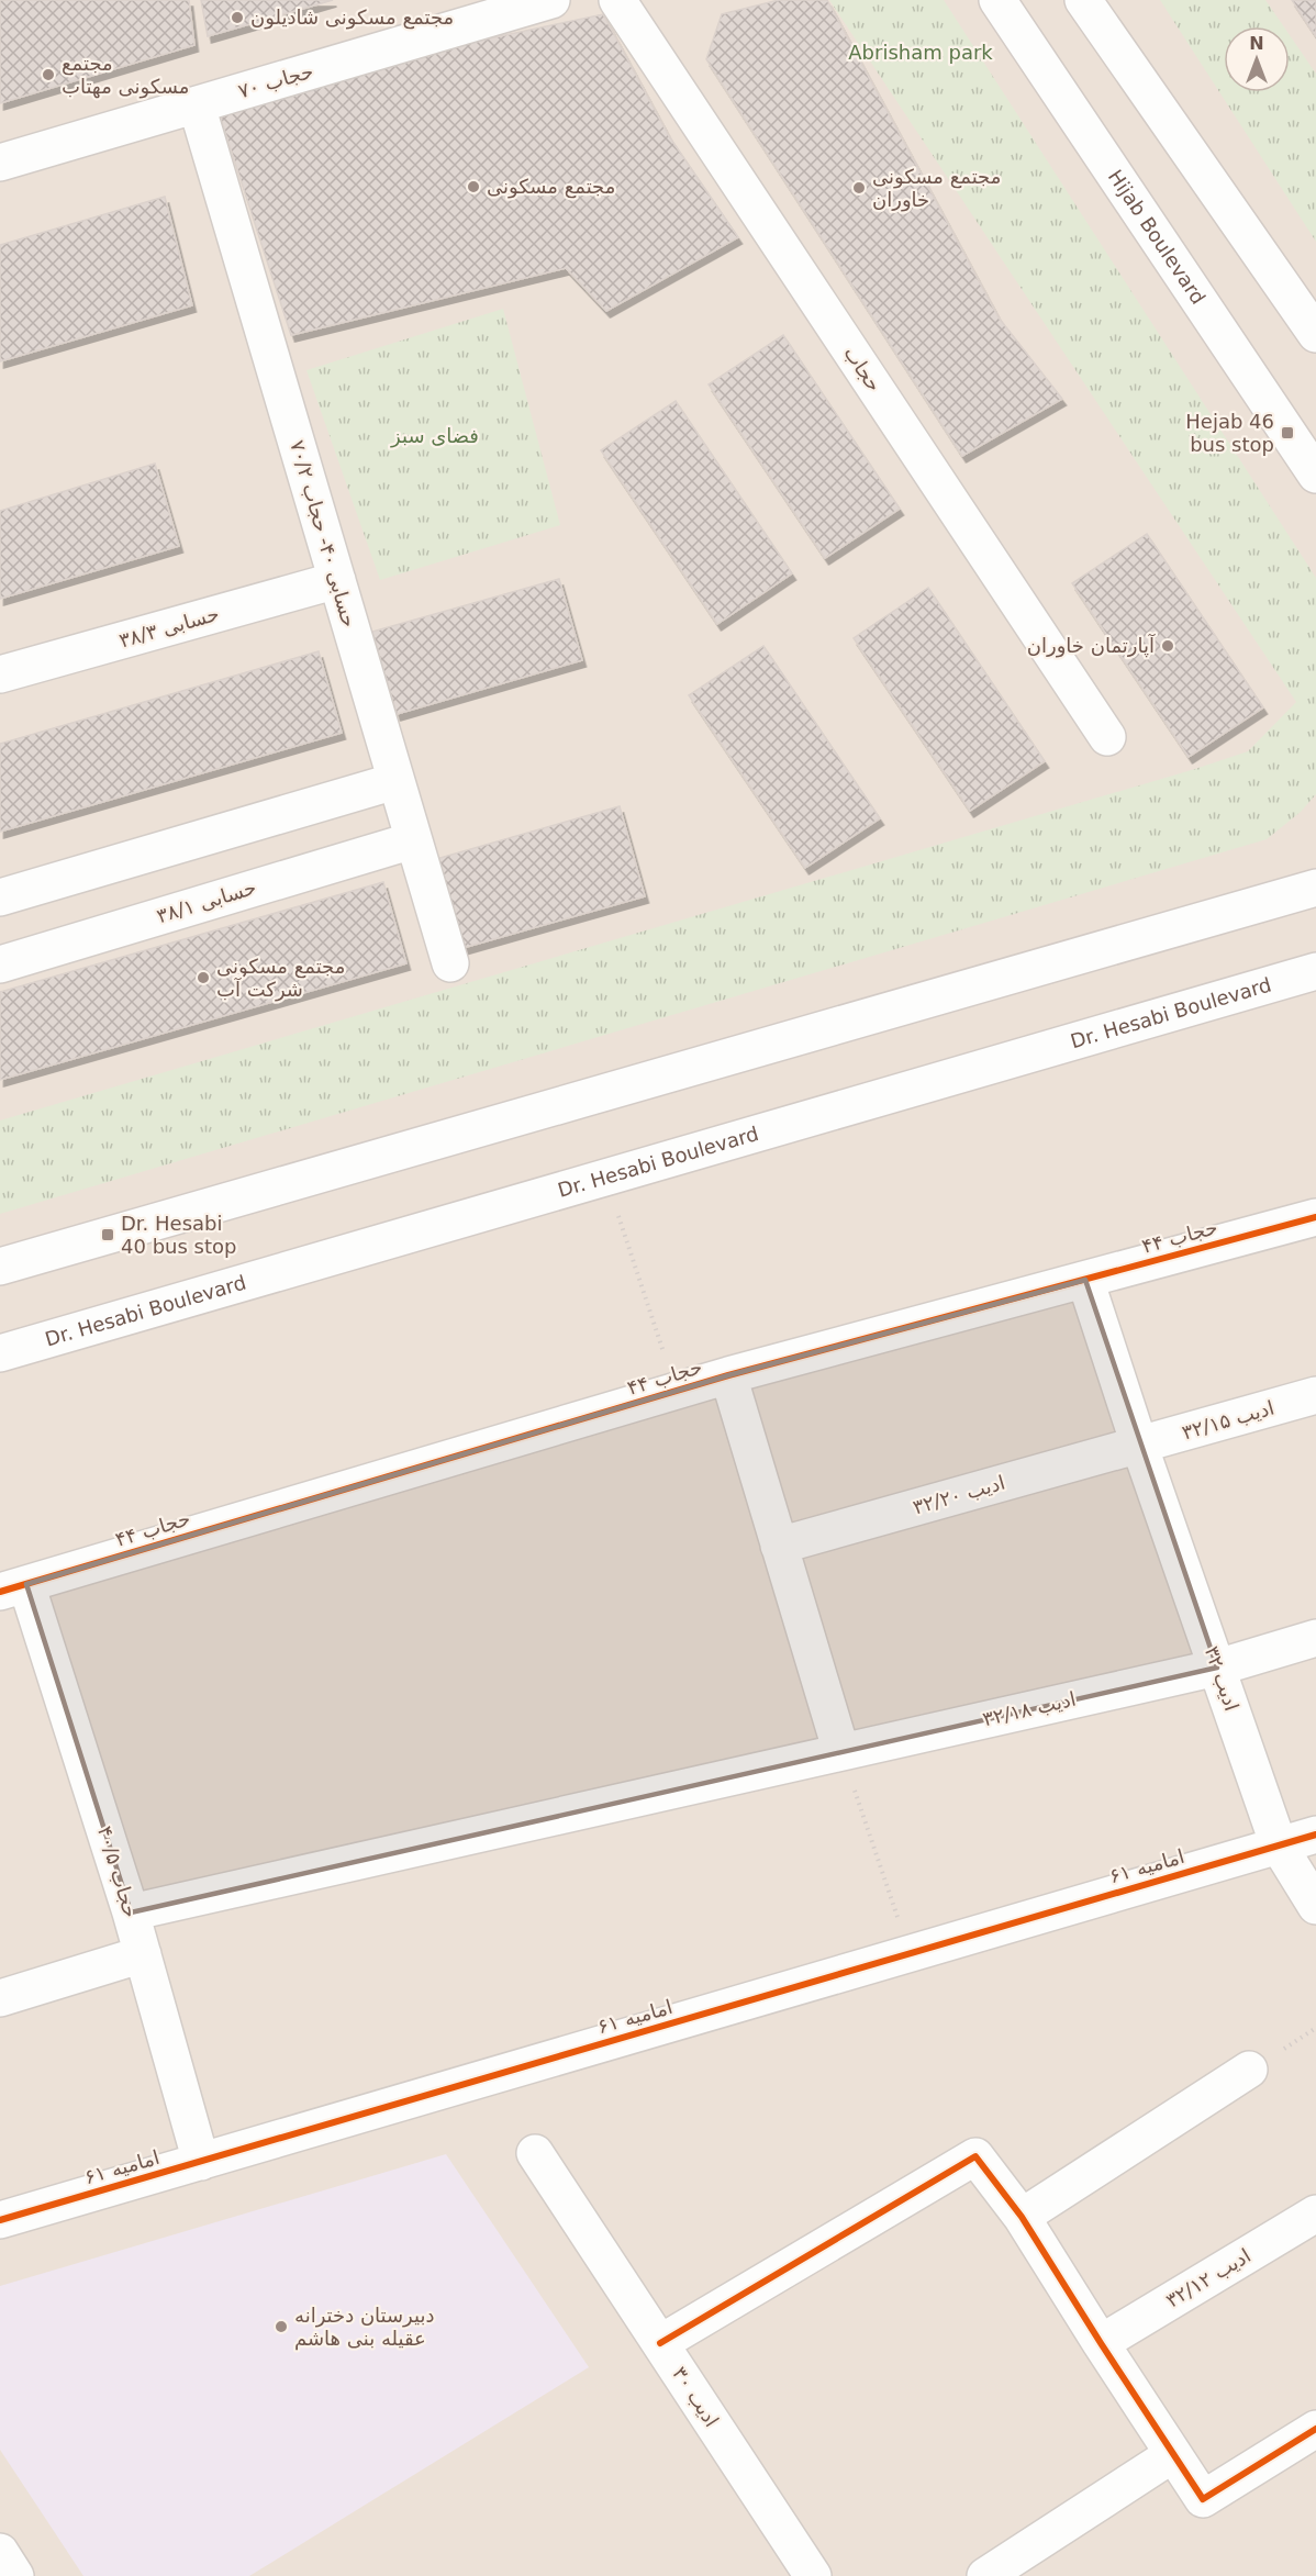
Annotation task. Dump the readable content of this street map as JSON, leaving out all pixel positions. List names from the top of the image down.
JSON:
{
  "streets": {
    "street": [
      "حجاب ۷۰",
      "Hijab Boulevard",
      "حجاب",
      "حسابی ۴۰- حجاب ۷۰/۲",
      "حسابی ۳۸/۳",
      "حسابی ۳۸/۱",
      "Dr. Hesabi Boulevard",
      "حجاب ۴۴",
      "ادیب ۳۲/۱۵",
      "ادیب ۳۲/۲۰",
      "ادیب ۳۲",
      "ادیب ۳۲/۱۸",
      "امامیه ۶۱",
      "حجاب ۴۰/۵",
      "ادیب ۳۲/۱۲",
      "ادیب ۳۰"
    ]
  },
  "crossings": [
    ["حجاب ۷۰", "حسابی ۴۰- حجاب ۷۰/۲"],
    ["حسابی ۴۰- حجاب ۷۰/۲", "حسابی ۳۸/۳"],
    ["حسابی ۴۰- حجاب ۷۰/۲", "حسابی ۳۸/۱"],
    ["حجاب ۴۴", "ادیب ۳۲"],
    ["حجاب ۴۴", "حجاب ۴۰/۵"],
    ["ادیب ۳۲/۱۵", "ادیب ۳۲/۲۰"],
    ["ادیب ۳۲/۱۵", "ادیب ۳۲"],
    ["ادیب ۳۲/۲۰", "ادیب ۳۲"],
    ["ادیب ۳۲", "ادیب ۳۲/۱۸"],
    ["ادیب ۳۲", "امامیه ۶۱"],
    ["ادیب ۳۲/۱۸", "حجاب ۴۰/۵"],
    ["امامیه ۶۱", "حجاب ۴۰/۵"]
  ],
  "parks": ["Abrisham park", "فضای سبز"],
  "places": {
    "other": [
      "مجتمع مسکونی شادیلون",
      "مجتمع مسکونی مهتاب",
      "مجتمع مسکونی",
      "مجتمع مسکونی خاوران",
      "آپارتمان خاوران",
      "مجتمع مسکونی شرکت آب",
      "دبیرستان دخترانه عقیله بنی هاشم"
    ],
    "transit": ["Hejab 46 bus stop", "Dr. Hesabi 40 bus stop"]
  },
  "north": "top"
}
